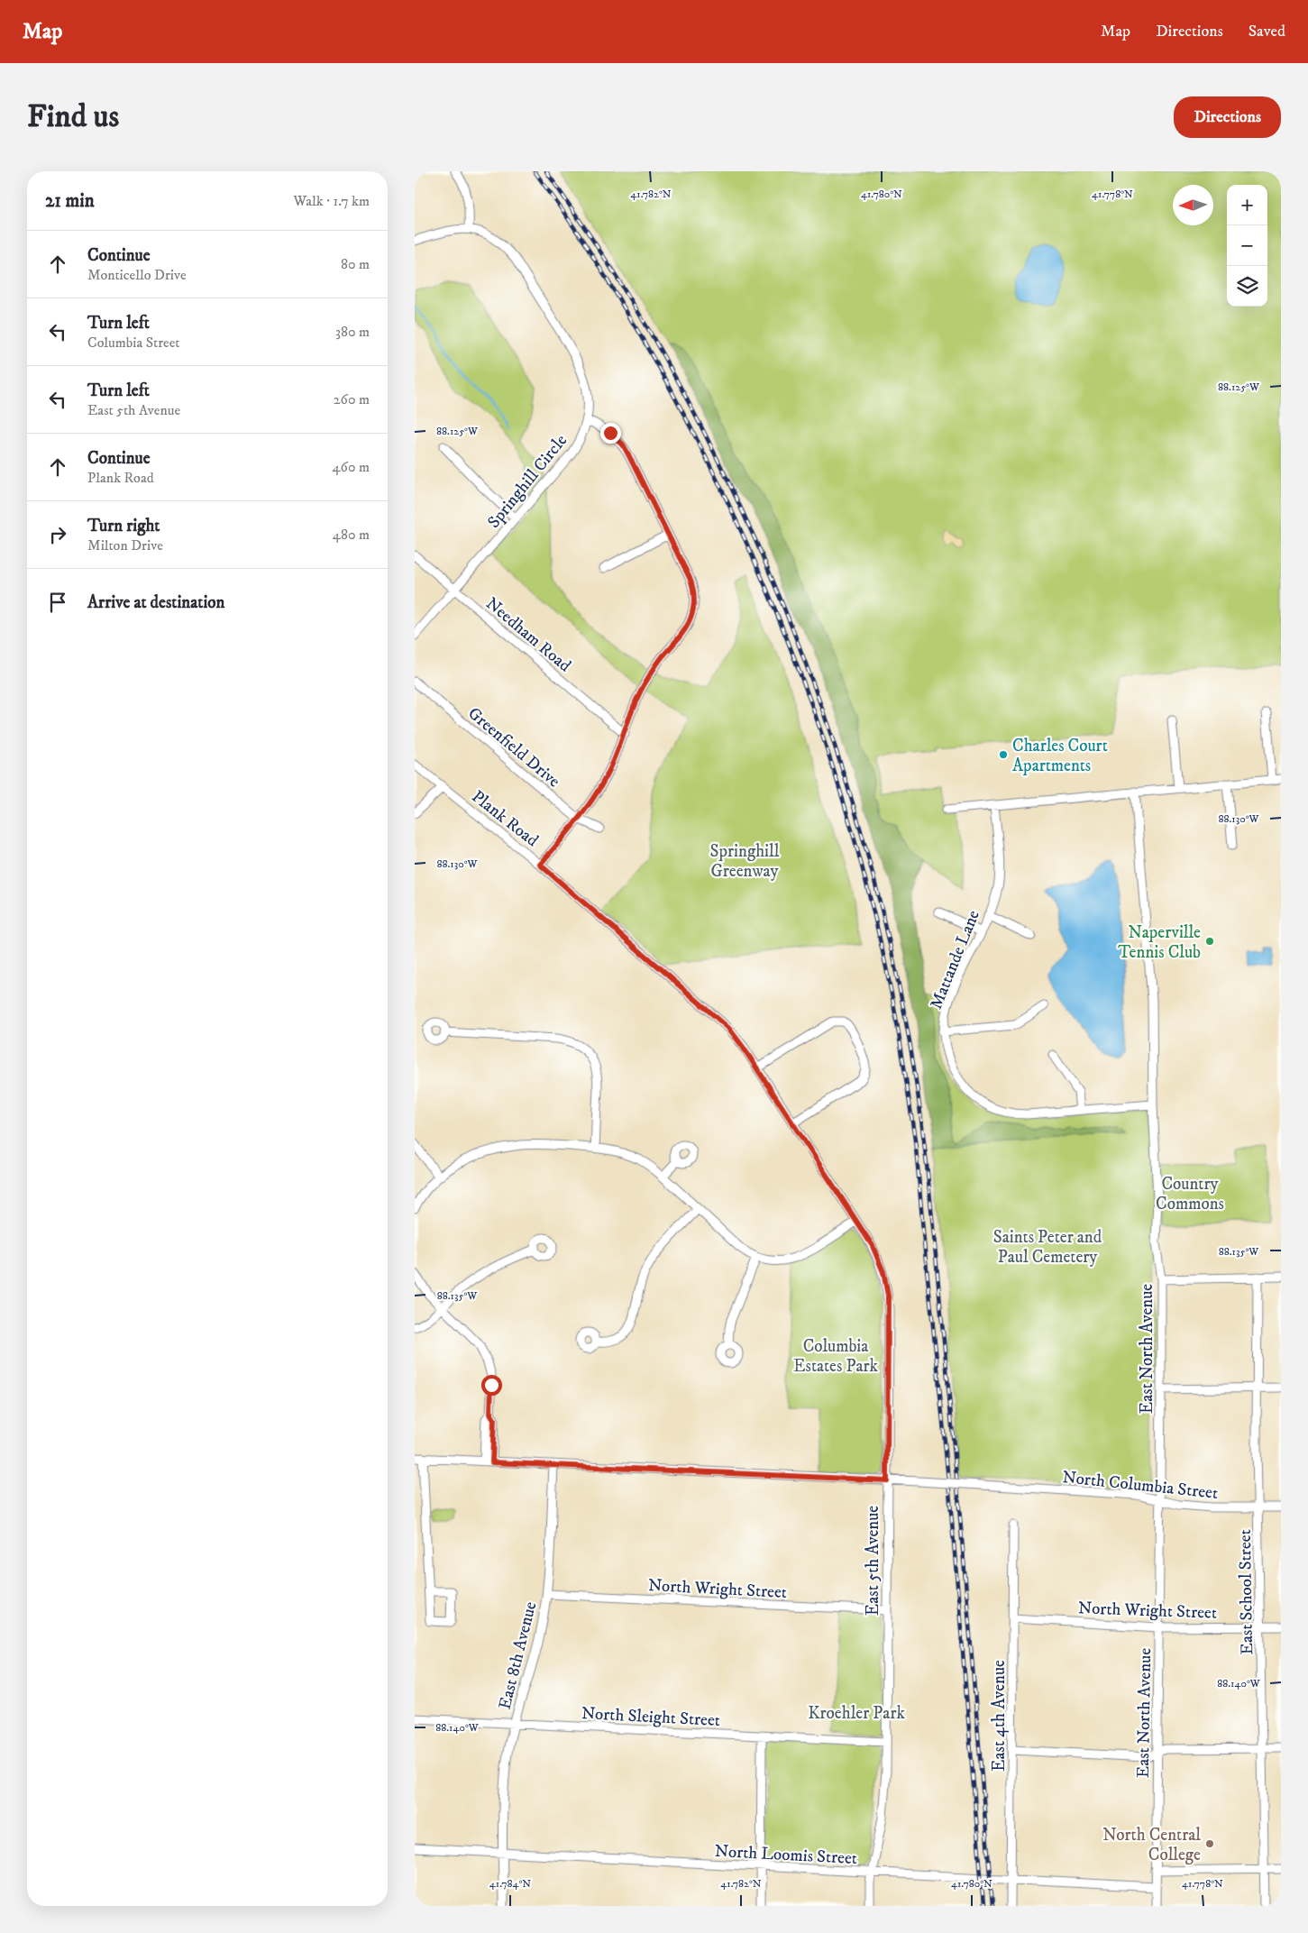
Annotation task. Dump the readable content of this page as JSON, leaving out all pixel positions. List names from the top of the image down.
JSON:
{
  "streets": {
    "street": [
      "Springhill Circle",
      "Needham Road",
      "Greenfield Drive",
      "Plank Road",
      "Mattande Lane",
      "East North Avenue",
      "North Columbia Street",
      "East 5th Avenue",
      "North Wright Street",
      "East School Street",
      "East 8th Avenue",
      "North Sleight Street",
      "East 4th Avenue",
      "North Loomis Street"
    ]
  },
  "crossings": [
    ["Springhill Circle", "Needham Road"],
    ["Plank Road", "East 5th Avenue"],
    ["Mattande Lane", "East North Avenue"],
    ["East North Avenue", "North Columbia Street"],
    ["East North Avenue", "North Wright Street"],
    ["East North Avenue", "North Loomis Street"],
    ["North Columbia Street", "East 5th Avenue"],
    ["North Columbia Street", "East School Street"],
    ["North Columbia Street", "East 8th Avenue"],
    ["East 5th Avenue", "North Wright Street"],
    ["East 5th Avenue", "North Sleight Street"],
    ["East 5th Avenue", "North Loomis Street"],
    ["North Wright Street", "East School Street"],
    ["North Wright Street", "East 8th Avenue"],
    ["North Wright Street", "East 4th Avenue"],
    ["East 8th Avenue", "North Sleight Street"],
    ["East 8th Avenue", "North Loomis Street"],
    ["East 4th Avenue", "North Loomis Street"]
  ],
  "parks": [
    "Springhill Greenway",
    "Country Commons",
    "Saints Peter and Paul Cemetery",
    "Columbia Estates Park",
    "Kroehler Park"
  ],
  "places": ["Charles Court Apartments", "Naperville Tennis Club", "North Central College"],
  "north": "left",
  "page": {
    "header": "Map",
    "nav": ["Map", "Directions", "Saved"],
    "buttons": "Directions",
    "title": "Find us",
    "heading": ["21 min", "Walk · 1.7 km"],
    "map_buttons": ["+", "−"],
    "list": [
      ["Continue", "Monticello Drive", "80 m"],
      ["Turn left", "Columbia Street", "380 m"],
      ["Turn left", "East 5th Avenue", "260 m"],
      ["Continue", "Plank Road", "460 m"],
      ["Turn right", "Milton Drive", "480 m"],
      "Arrive at destination"
    ]
  },
  "coordinates": [
    "41.782°N",
    "41.780°N",
    "41.778°N",
    "88.125°W",
    "88.130°W",
    "88.135°W",
    "88.140°W",
    "41.784°N"
  ]
}
